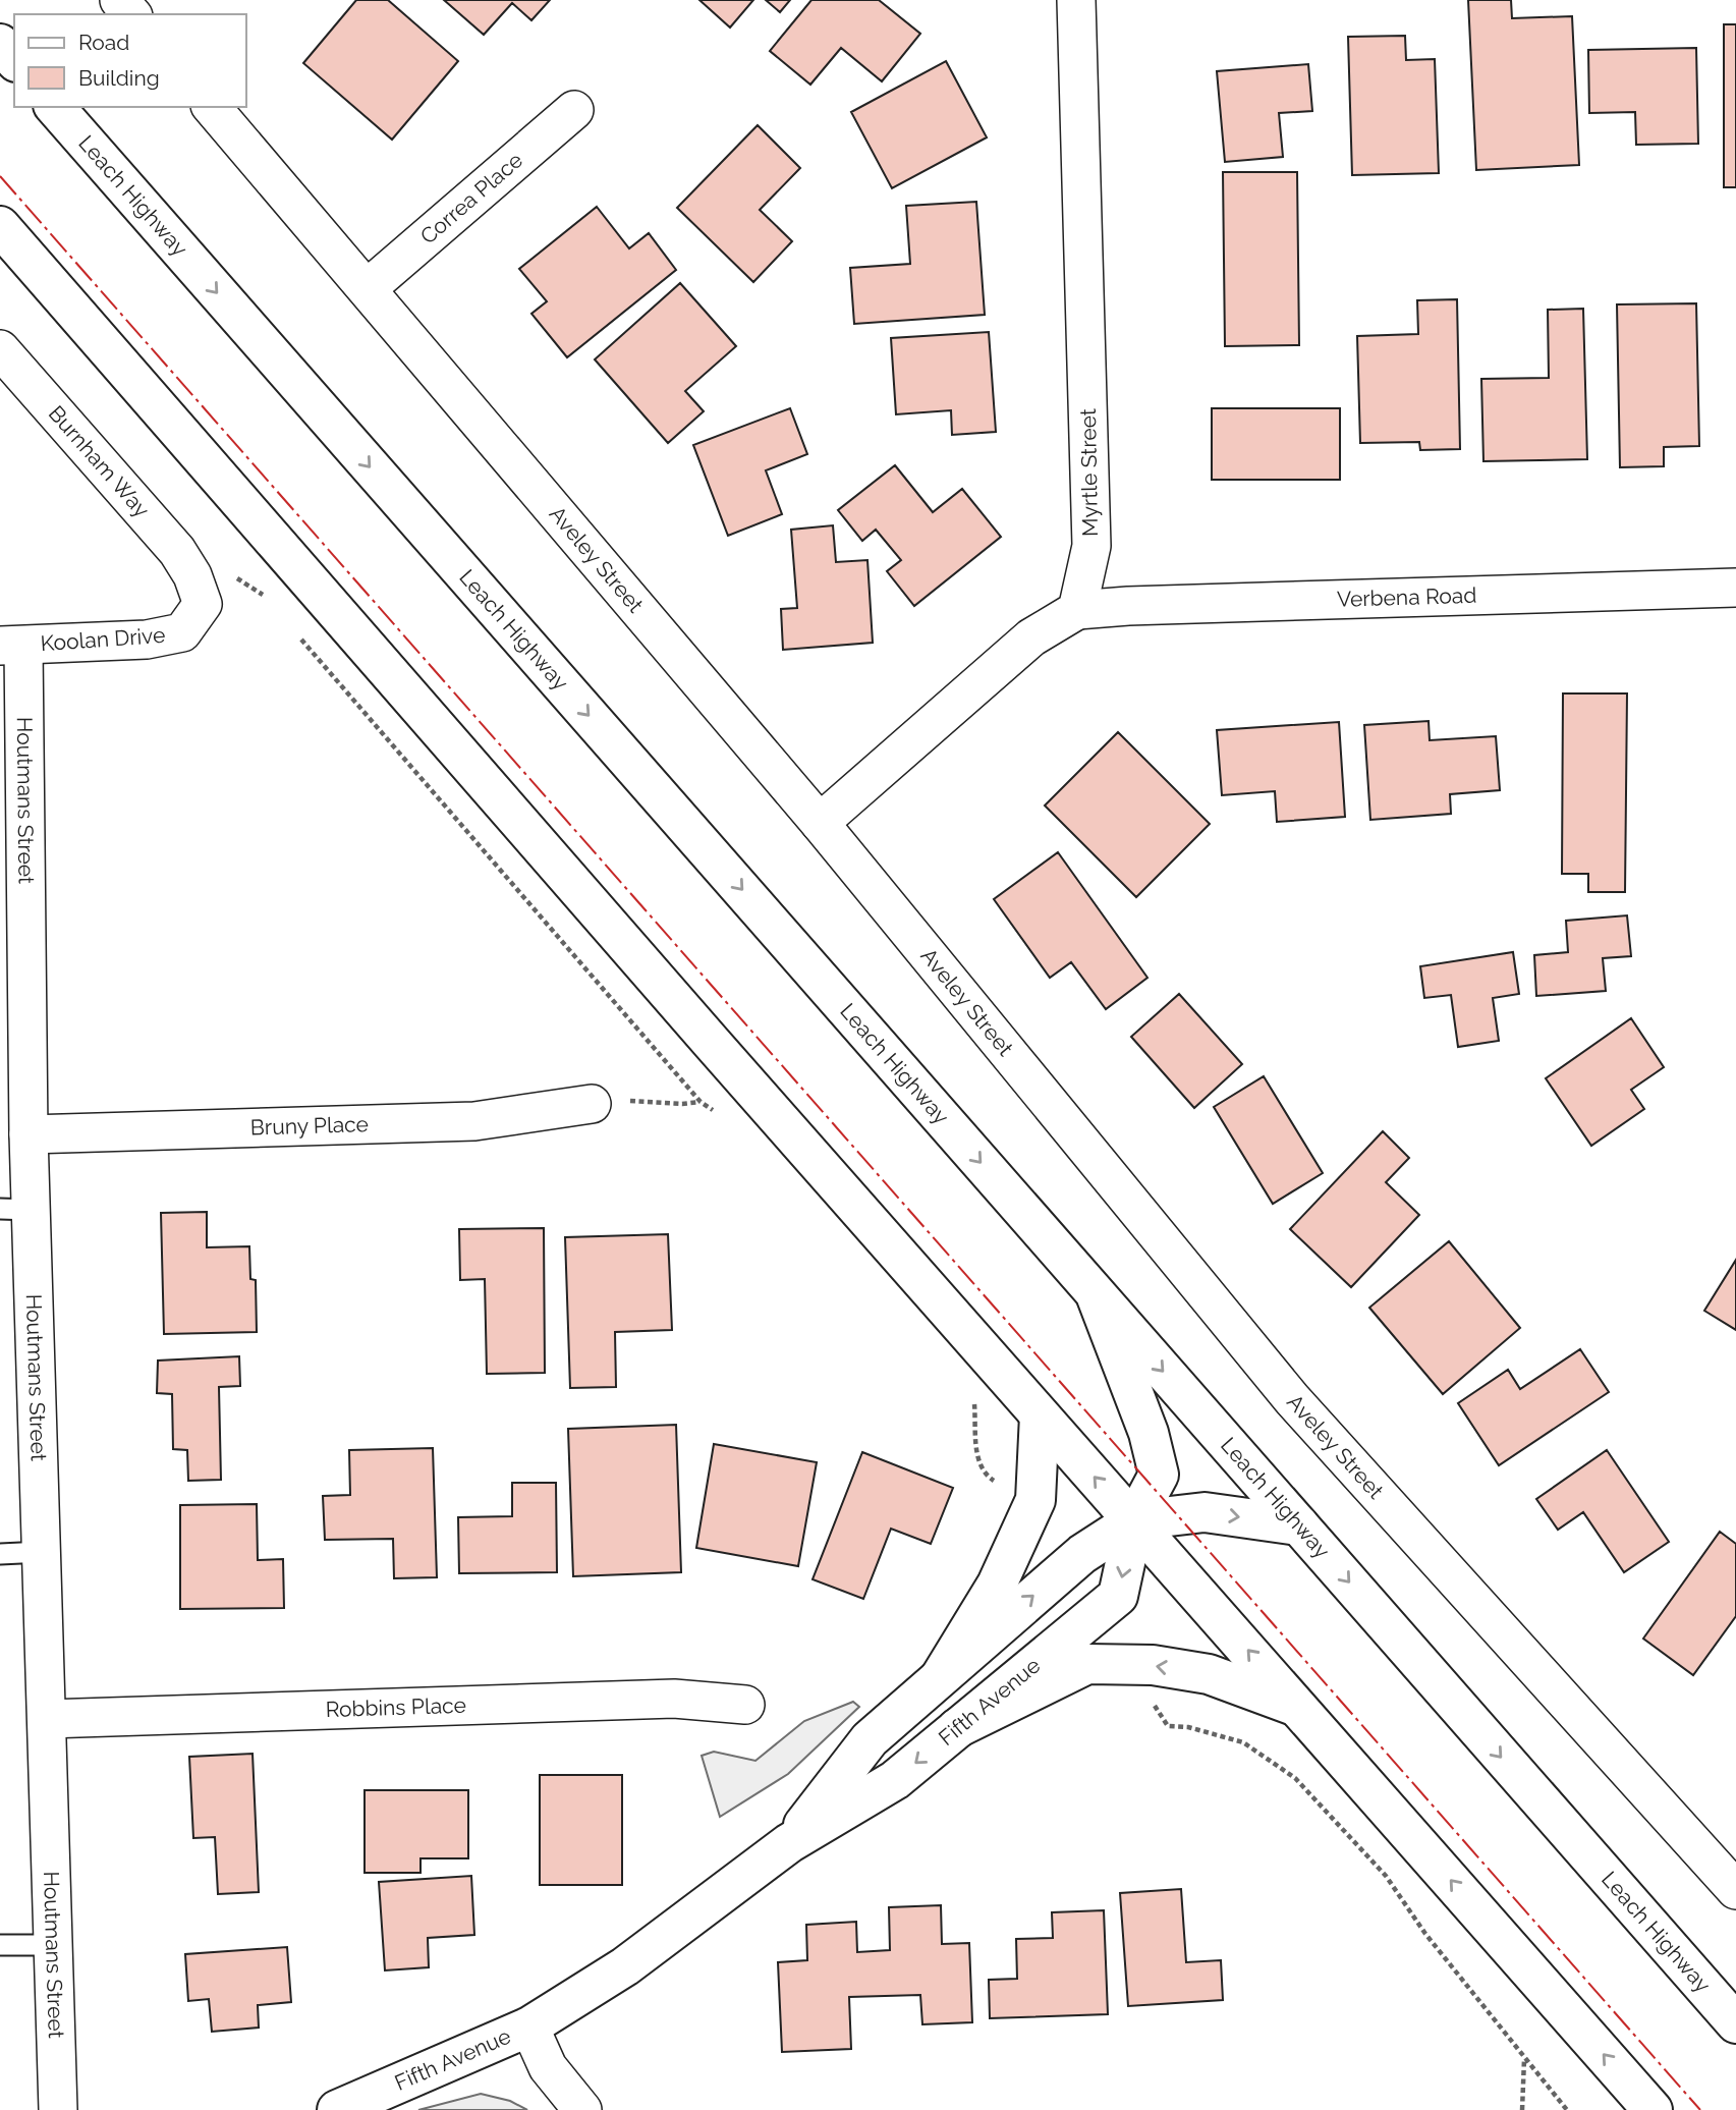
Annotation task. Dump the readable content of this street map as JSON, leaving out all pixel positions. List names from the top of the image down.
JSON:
{
  "streets": {
    "main road": ["Leach Highway", "Fifth Avenue"],
    "street": [
      "Correa Place",
      "Burnham Way",
      "Myrtle Street",
      "Aveley Street",
      "Verbena Road",
      "Koolan Drive",
      "Houtmans Street",
      "Bruny Place",
      "Robbins Place"
    ]
  },
  "crossings": [
    ["Leach Highway", "Fifth Avenue"],
    ["Correa Place", "Aveley Street"],
    ["Burnham Way", "Koolan Drive"],
    ["Myrtle Street", "Verbena Road"],
    ["Koolan Drive", "Houtmans Street"],
    ["Houtmans Street", "Bruny Place"],
    ["Houtmans Street", "Robbins Place"]
  ],
  "legend": ["Road", "Building"]
}
